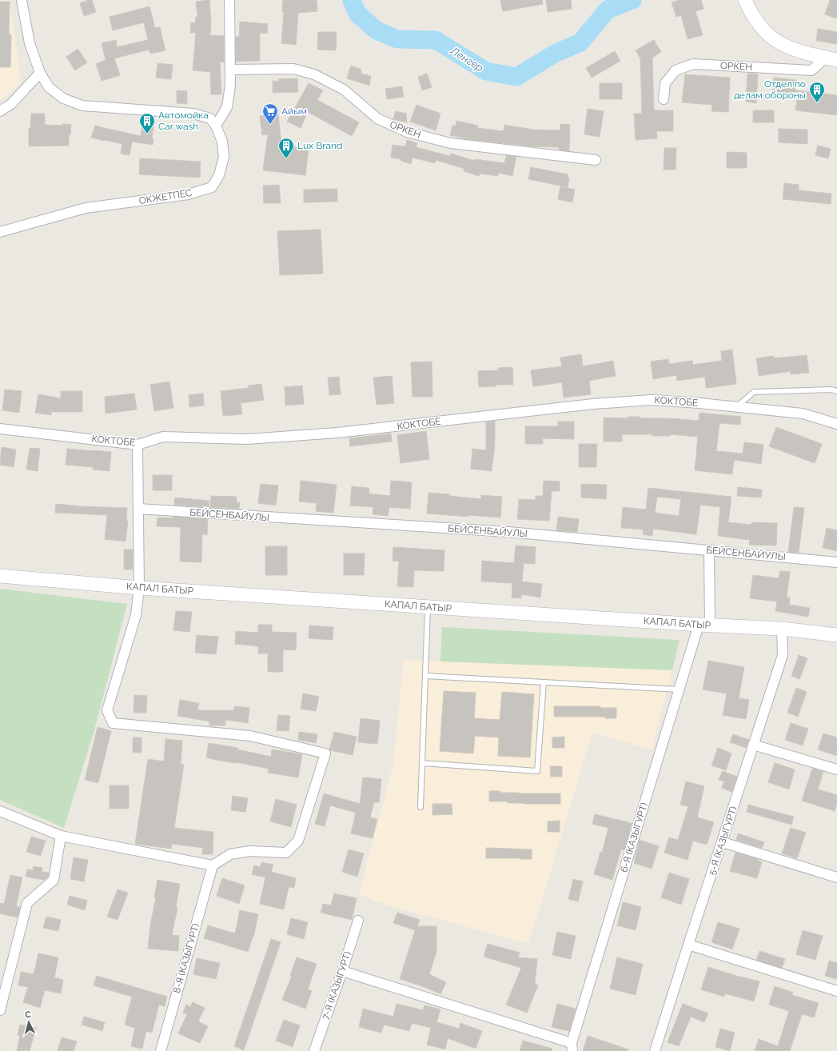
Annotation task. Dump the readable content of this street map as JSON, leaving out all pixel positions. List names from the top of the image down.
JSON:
{
  "streets": {
    "main road": ["КАПАЛ БАТЫР"],
    "street": [
      "ОРКЕН",
      "ОКЖЕТПЕС",
      "КОКТОБЕ",
      "БЕЙСЕНБАЙУЛЫ",
      "6-Я (КАЗЫГУРТ)",
      "5-Я (КАЗЫГУРТ)",
      "8-Я (КАЗЫГУРТ)",
      "7-Я (КАЗЫГУРТ)"
    ]
  },
  "crossings": [
    ["БЕЙСЕНБАЙУЛЫ", "6-Я (КАЗЫГУРТ)"],
    ["КАПАЛ БАТЫР", "6-Я (КАЗЫГУРТ)"],
    ["КАПАЛ БАТЫР", "5-Я (КАЗЫГУРТ)"]
  ],
  "water": ["Ленгер"],
  "places": {
    "building": ["Отдел по делам обороны", "Автомойка Car wash", "Lux Brand"],
    "supermarket": ["Айым"]
  },
  "north": "top"
}
